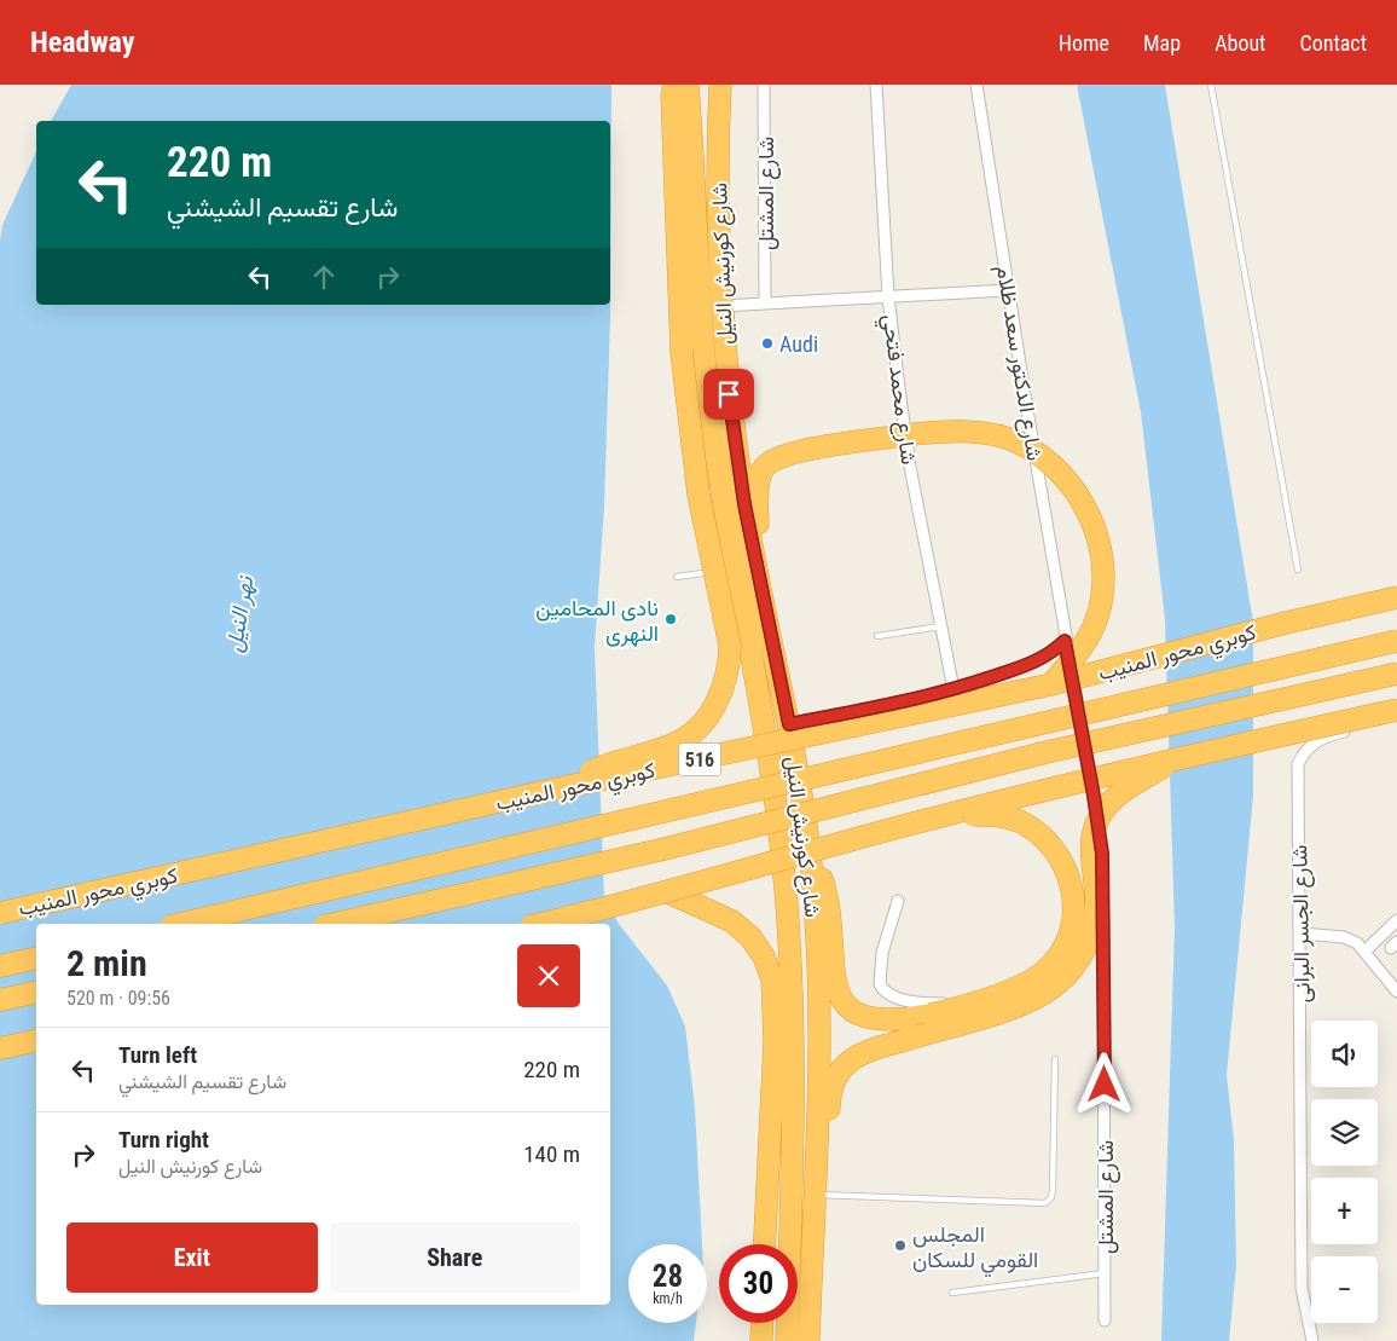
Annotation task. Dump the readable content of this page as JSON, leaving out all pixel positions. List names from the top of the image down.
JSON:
{
  "streets": {
    "highway": ["شارع كورنيش النيل", "كوبري محور المنيب", "516"],
    "street": [
      "شارع المشتل",
      "شارع الدكتور سعد ظلام",
      "شارع محمد فتحي",
      "شارع الجسر البرانى"
    ]
  },
  "crossings": [
    ["شارع المشتل", "شارع الدكتور سعد ظلام"]
  ],
  "water": ["نهر النيل"],
  "places": ["Audi", "نادى المحامين النهرى", "المجلس القومي للسكان"],
  "page": {
    "header": "Headway",
    "nav": [
      "Home",
      "Map",
      "About",
      "Contact"
    ],
    "turn": ["220 m", "شارع تقسيم الشيشني"],
    "heading": ["2 min", "520 m · 09:56"],
    "map_buttons": ["+", "−"],
    "list": [
      {
        "name": "Turn left",
        "note": "شارع تقسيم الشيشني",
        "value": "220 m"
      },
      {
        "name": "Turn right",
        "note": "شارع كورنيش النيل",
        "value": "140 m"
      }
    ],
    "buttons": ["Exit", "Share"],
    "speed": "28 km/h",
    "limit": "30"
  }
}
